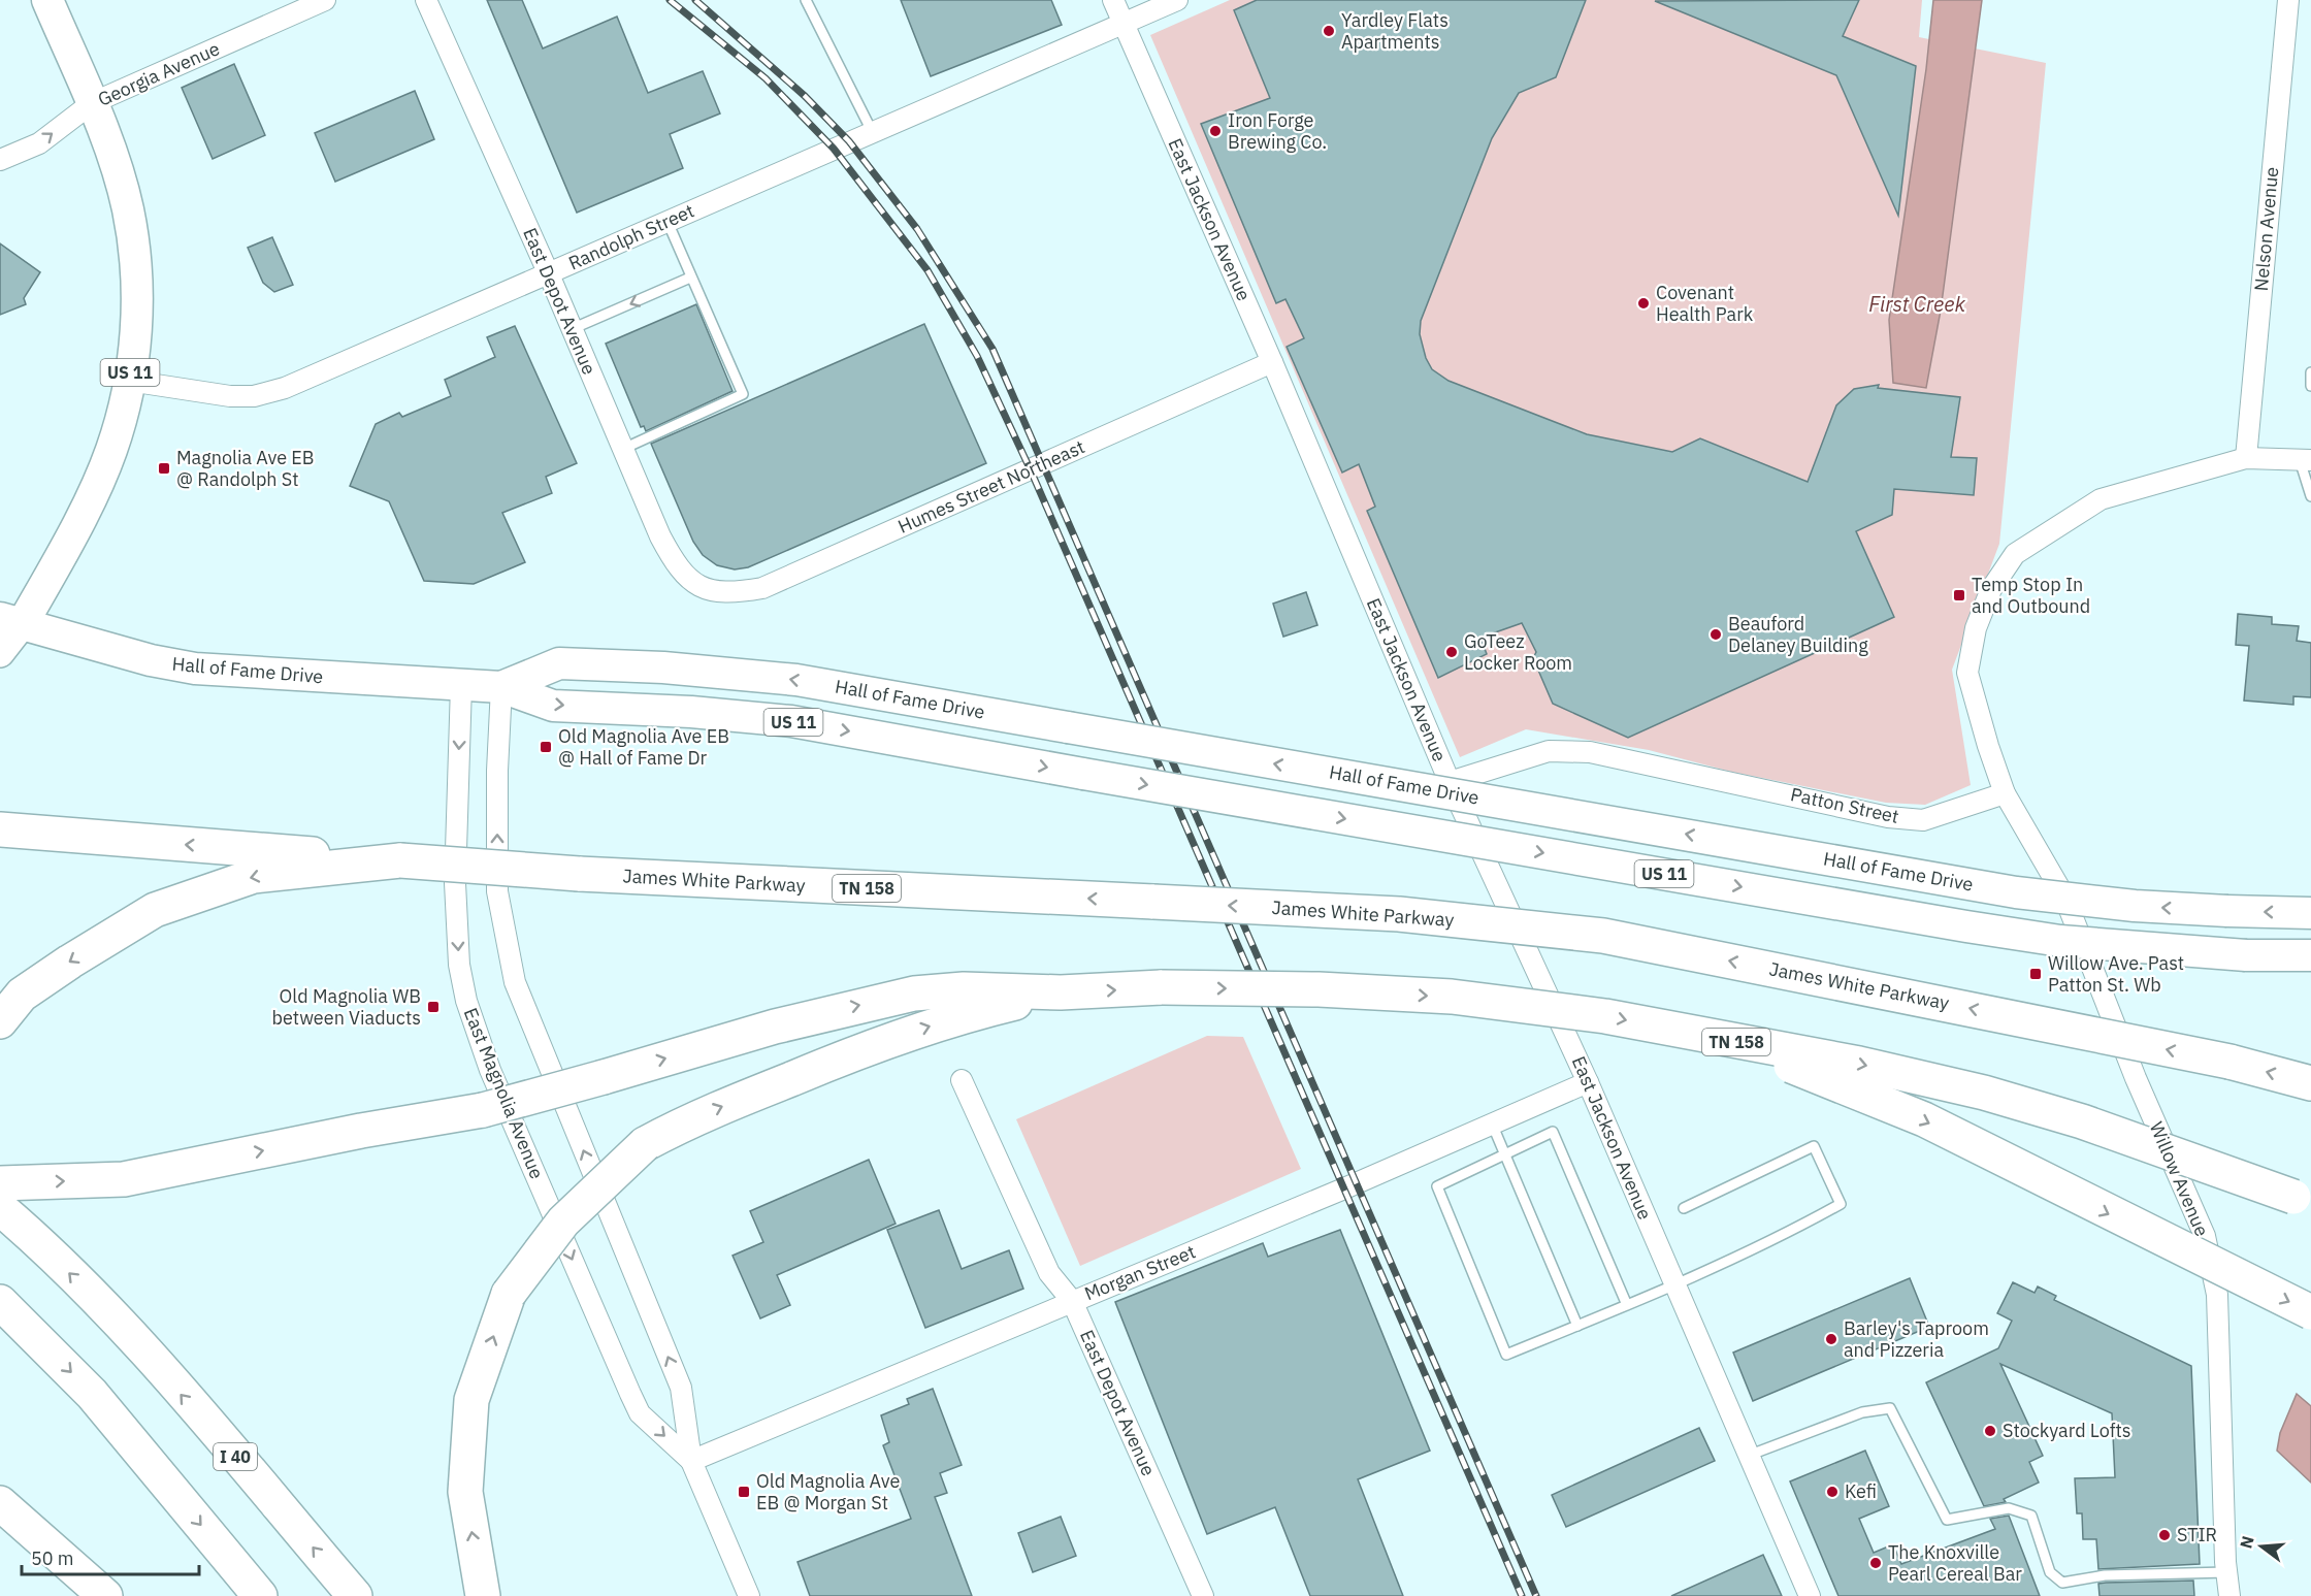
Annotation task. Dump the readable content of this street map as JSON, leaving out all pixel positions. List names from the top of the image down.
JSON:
{
  "streets": {
    "highway": ["James White Parkway", "TN 158", "I 40"],
    "main road": ["US 11", "Hall of Fame Drive"],
    "street": [
      "Georgia Avenue",
      "East Jackson Avenue",
      "Nelson Avenue",
      "Randolph Street",
      "East Depot Avenue",
      "Humes Street Northeast",
      "Patton Street",
      "East Magnolia Avenue",
      "Willow Avenue",
      "Morgan Street"
    ]
  },
  "crossings": [
    ["Georgia Avenue", "US 11"],
    ["East Jackson Avenue", "Randolph Street"],
    ["East Jackson Avenue", "Humes Street Northeast"],
    ["East Jackson Avenue", "Patton Street"],
    ["East Jackson Avenue", "Morgan Street"],
    ["Randolph Street", "East Depot Avenue"],
    ["Randolph Street", "US 11"],
    ["East Depot Avenue", "Humes Street Northeast"],
    ["East Depot Avenue", "Morgan Street"],
    ["US 11", "Hall of Fame Drive"],
    ["Hall of Fame Drive", "East Magnolia Avenue"],
    ["Patton Street", "Willow Avenue"],
    ["East Magnolia Avenue", "Morgan Street"]
  ],
  "water": ["First Creek"],
  "places": {
    "other": [
      "Yardley Flats Apartments",
      "Iron Forge Brewing Co.",
      "Covenant Health Park",
      "Beauford Delaney Building",
      "GoTeez Locker Room",
      "Barley's Taproom and Pizzeria",
      "Stockyard Lofts",
      "Kefi",
      "STIR",
      "The Knoxville Pearl Cereal Bar"
    ],
    "transit": [
      "Magnolia Ave EB @ Randolph St",
      "Temp Stop In and Outbound",
      "Old Magnolia Ave EB @ Hall of Fame Dr",
      "Willow Ave. Past Patton St. Wb",
      "Old Magnolia WB between Viaducts",
      "Old Magnolia Ave EB @ Morgan St"
    ]
  },
  "scale_bar": "50 m",
  "north": "left"
}
